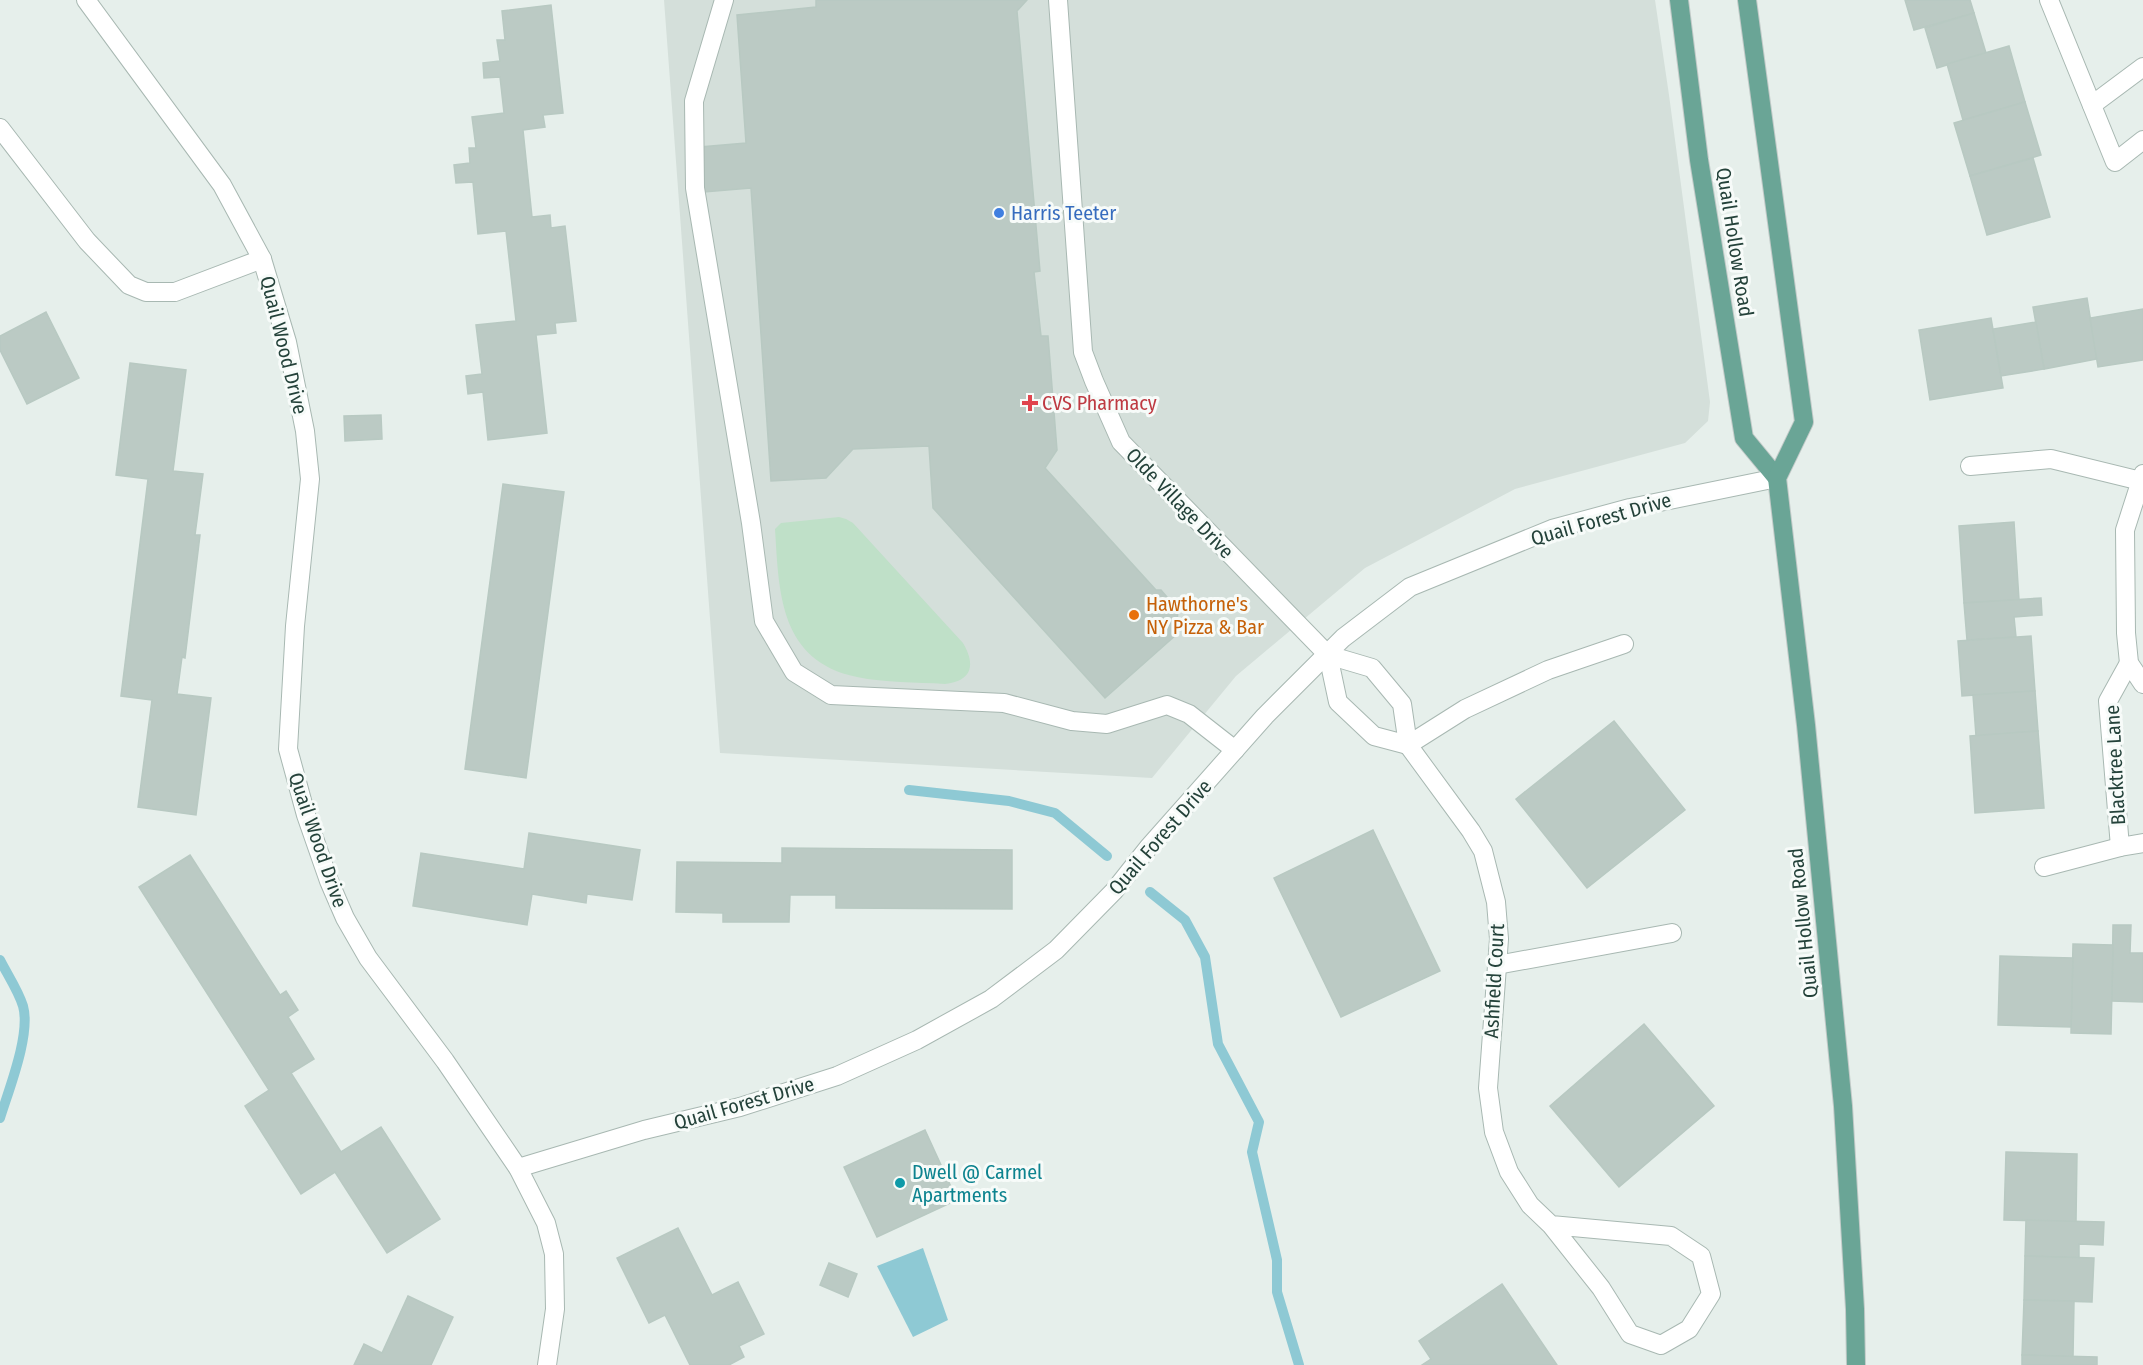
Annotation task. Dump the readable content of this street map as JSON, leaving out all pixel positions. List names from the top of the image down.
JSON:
{
  "streets": {
    "main road": ["Quail Hollow Road"],
    "street": [
      "Quail Wood Drive",
      "Olde Village Drive",
      "Quail Forest Drive",
      "Blacktree Lane",
      "Ashfield Court"
    ]
  },
  "crossings": [
    ["Quail Hollow Road", "Quail Forest Drive"],
    ["Quail Wood Drive", "Quail Forest Drive"],
    ["Olde Village Drive", "Quail Forest Drive"],
    ["Olde Village Drive", "Ashfield Court"],
    ["Quail Forest Drive", "Ashfield Court"]
  ],
  "places": {
    "other": ["Harris Teeter", "Hawthorne's NY Pizza & Bar", "Dwell @ Carmel Apartments"],
    "health": ["CVS Pharmacy"]
  }
}
